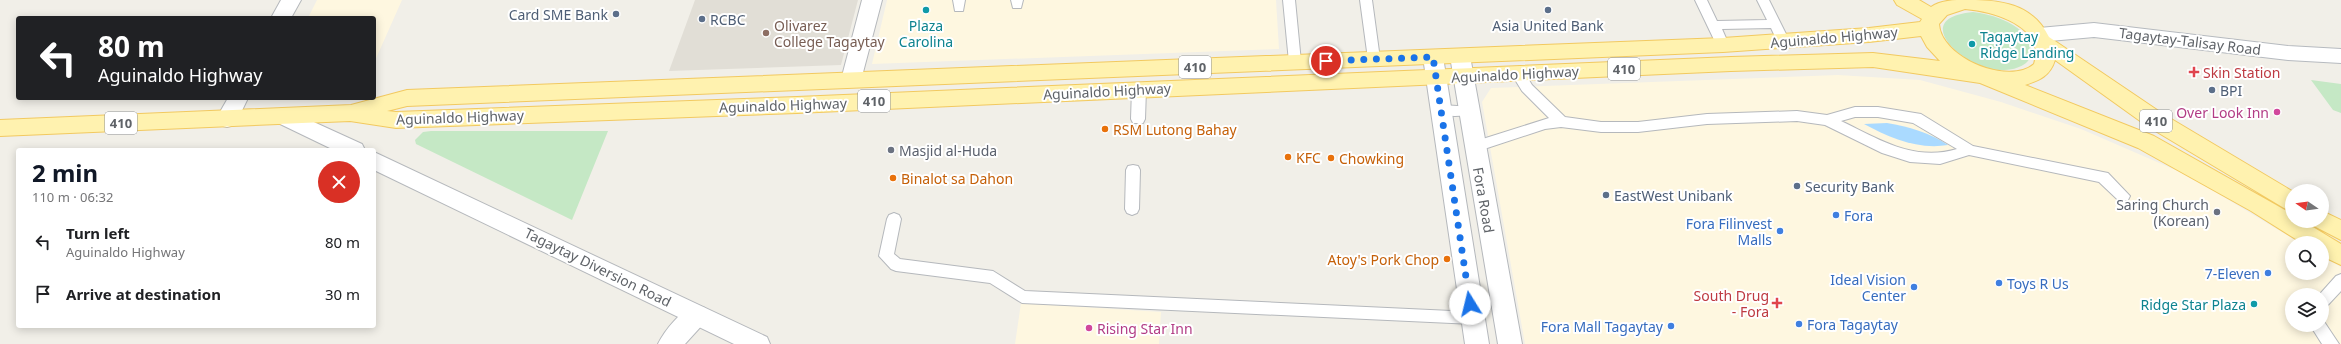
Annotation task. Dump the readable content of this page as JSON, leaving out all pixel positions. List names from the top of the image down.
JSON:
{
  "streets": {
    "main road": ["Aguinaldo Highway", "410"],
    "street": ["Tagaytay-Talisay Road", "Fora Road", "Tagaytay Diversion Road"]
  },
  "crossings": [
    ["Aguinaldo Highway", "Tagaytay-Talisay Road"],
    ["Aguinaldo Highway", "410"],
    ["Aguinaldo Highway", "Fora Road"],
    ["Tagaytay-Talisay Road", "410"]
  ],
  "places": {
    "other": [
      "Plaza Carolina",
      "Asia United Bank",
      "Card SME Bank",
      "RCBC",
      "Olivarez College Tagaytay",
      "Tagaytay Ridge Landing",
      "BPI",
      "Over Look Inn",
      "RSM Lutong Bahay",
      "Masjid al-Huda",
      "KFC",
      "Chowking",
      "Binalot sa Dahon",
      "Security Bank",
      "EastWest Unibank",
      "Saring Church (Korean)",
      "Fora",
      "Fora Filinvest Malls",
      "Atoy's Pork Chop",
      "7-Eleven",
      "Toys R Us",
      "Ideal Vision Center",
      "Ridge Star Plaza",
      "Fora Tagaytay",
      "Fora Mall Tagaytay",
      "Rising Star Inn"
    ],
    "health": ["Skin Station", "South Drug - Fora"]
  },
  "north": "left",
  "page": {
    "turn": ["80 m", "Aguinaldo Highway"],
    "heading": ["2 min", "110 m · 06:32"],
    "list": [
      {
        "name": "Turn left",
        "note": "Aguinaldo Highway",
        "value": "80 m"
      },
      {
        "name": "Arrive at destination",
        "value": "30 m"
      }
    ]
  }
}
